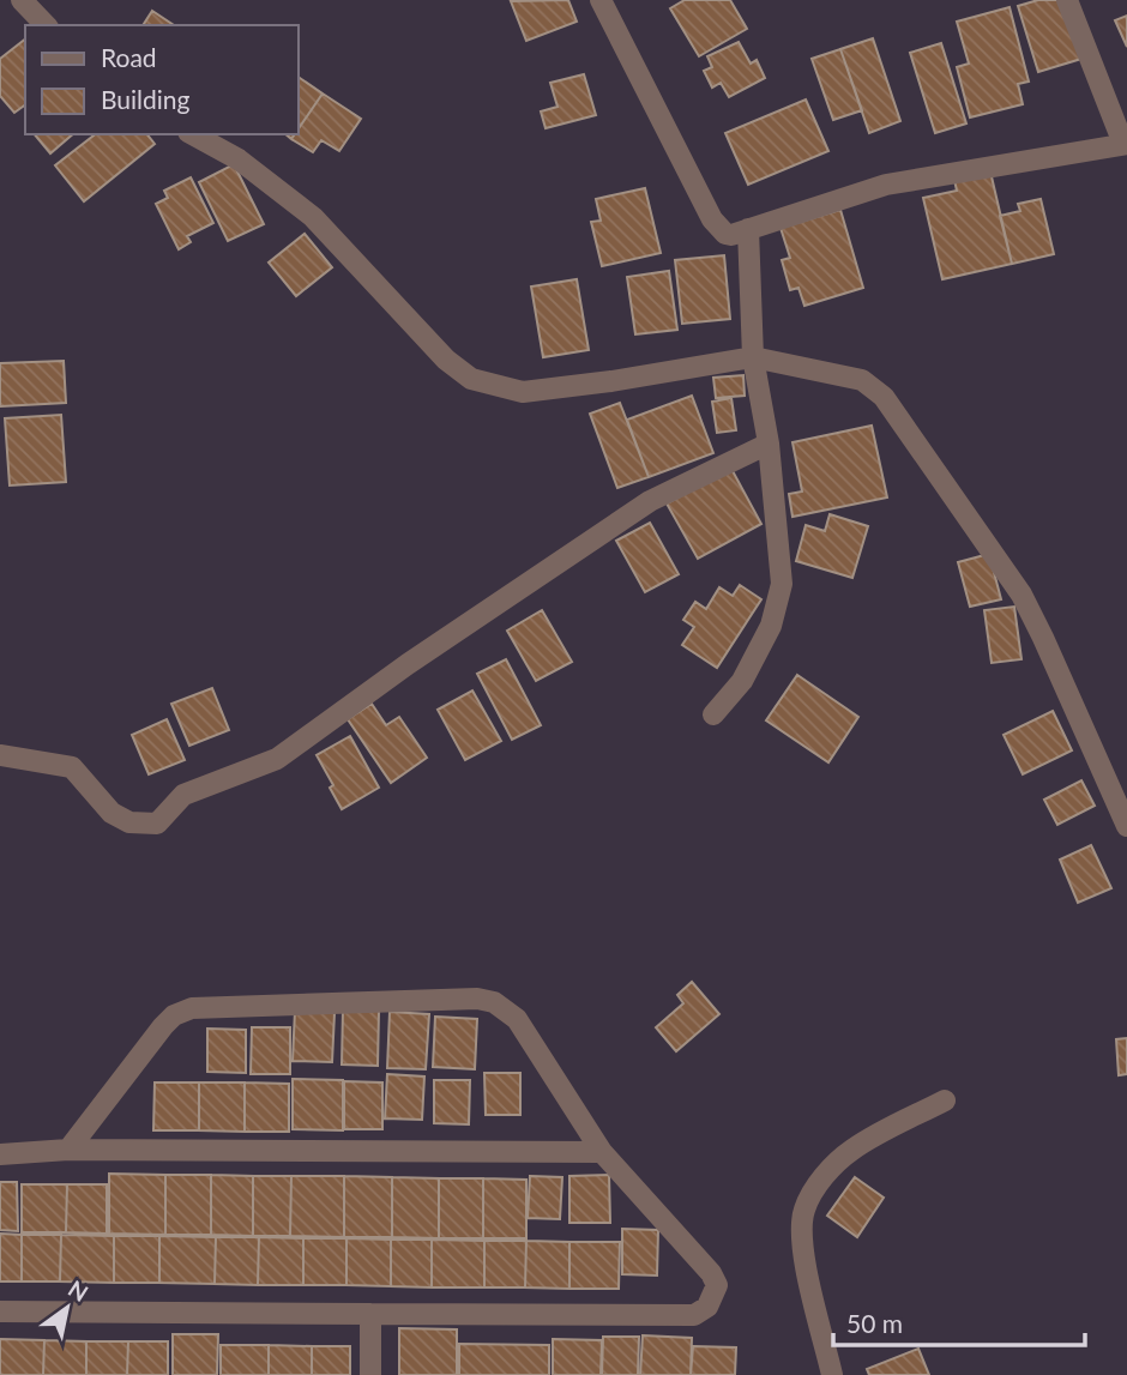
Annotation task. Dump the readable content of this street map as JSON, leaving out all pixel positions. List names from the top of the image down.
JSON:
{
  "legend": ["Road", "Building"],
  "scale_bar": "50 m",
  "north": "top right"
}
